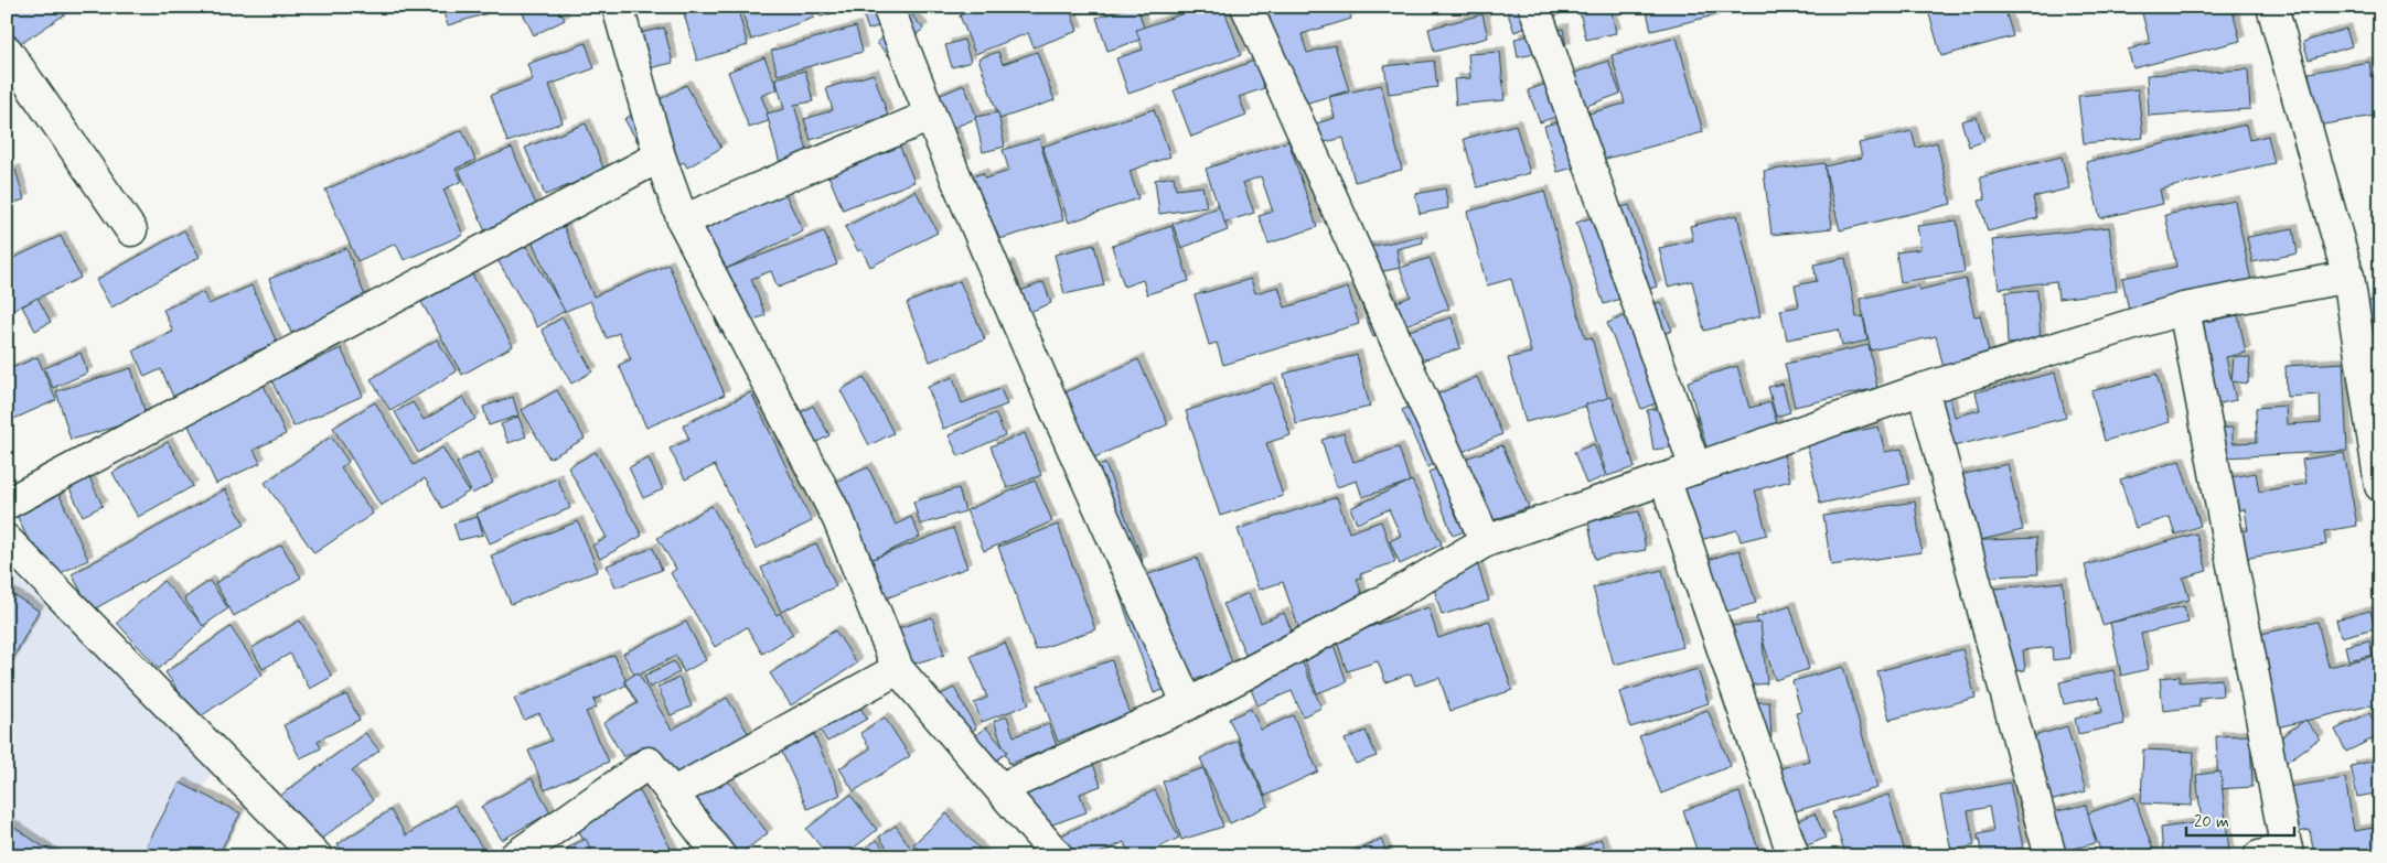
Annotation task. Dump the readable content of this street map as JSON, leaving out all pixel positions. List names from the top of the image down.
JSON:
{
  "scale_bar": "20 m"
}
